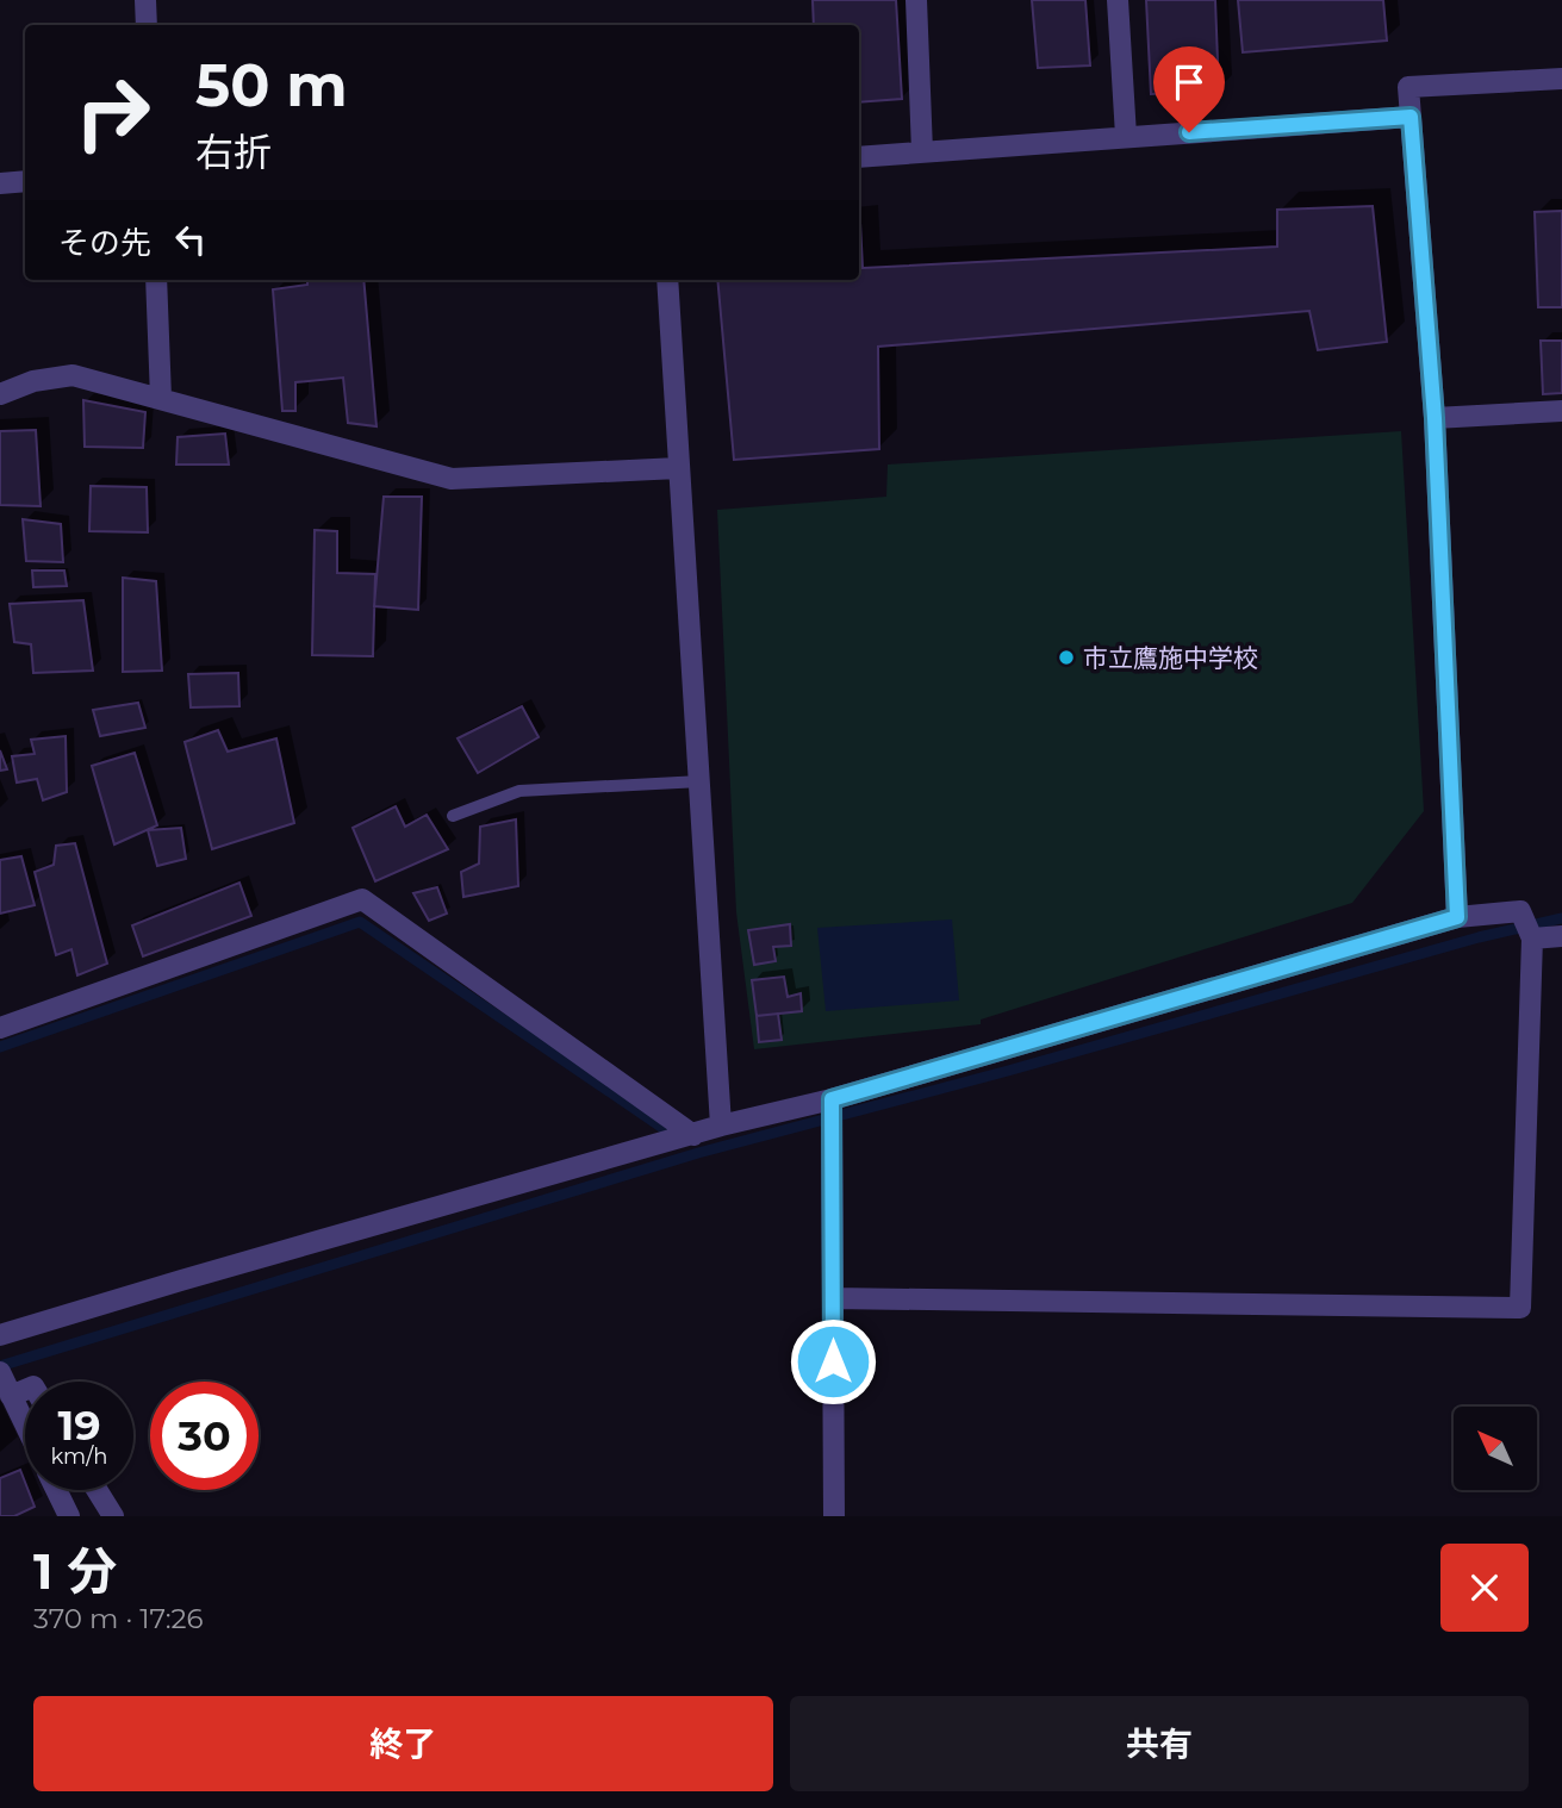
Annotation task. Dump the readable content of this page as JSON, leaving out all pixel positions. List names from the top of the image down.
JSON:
{
  "places": ["市立鷹施中学校"],
  "north": "top left",
  "page": {
    "turn": ["50 m", "右折"],
    "then": "その先",
    "speed": "19 km/h",
    "limit": "30",
    "heading": ["1 分", "370 m · 17:26"],
    "buttons": ["終了", "共有"]
  }
}
